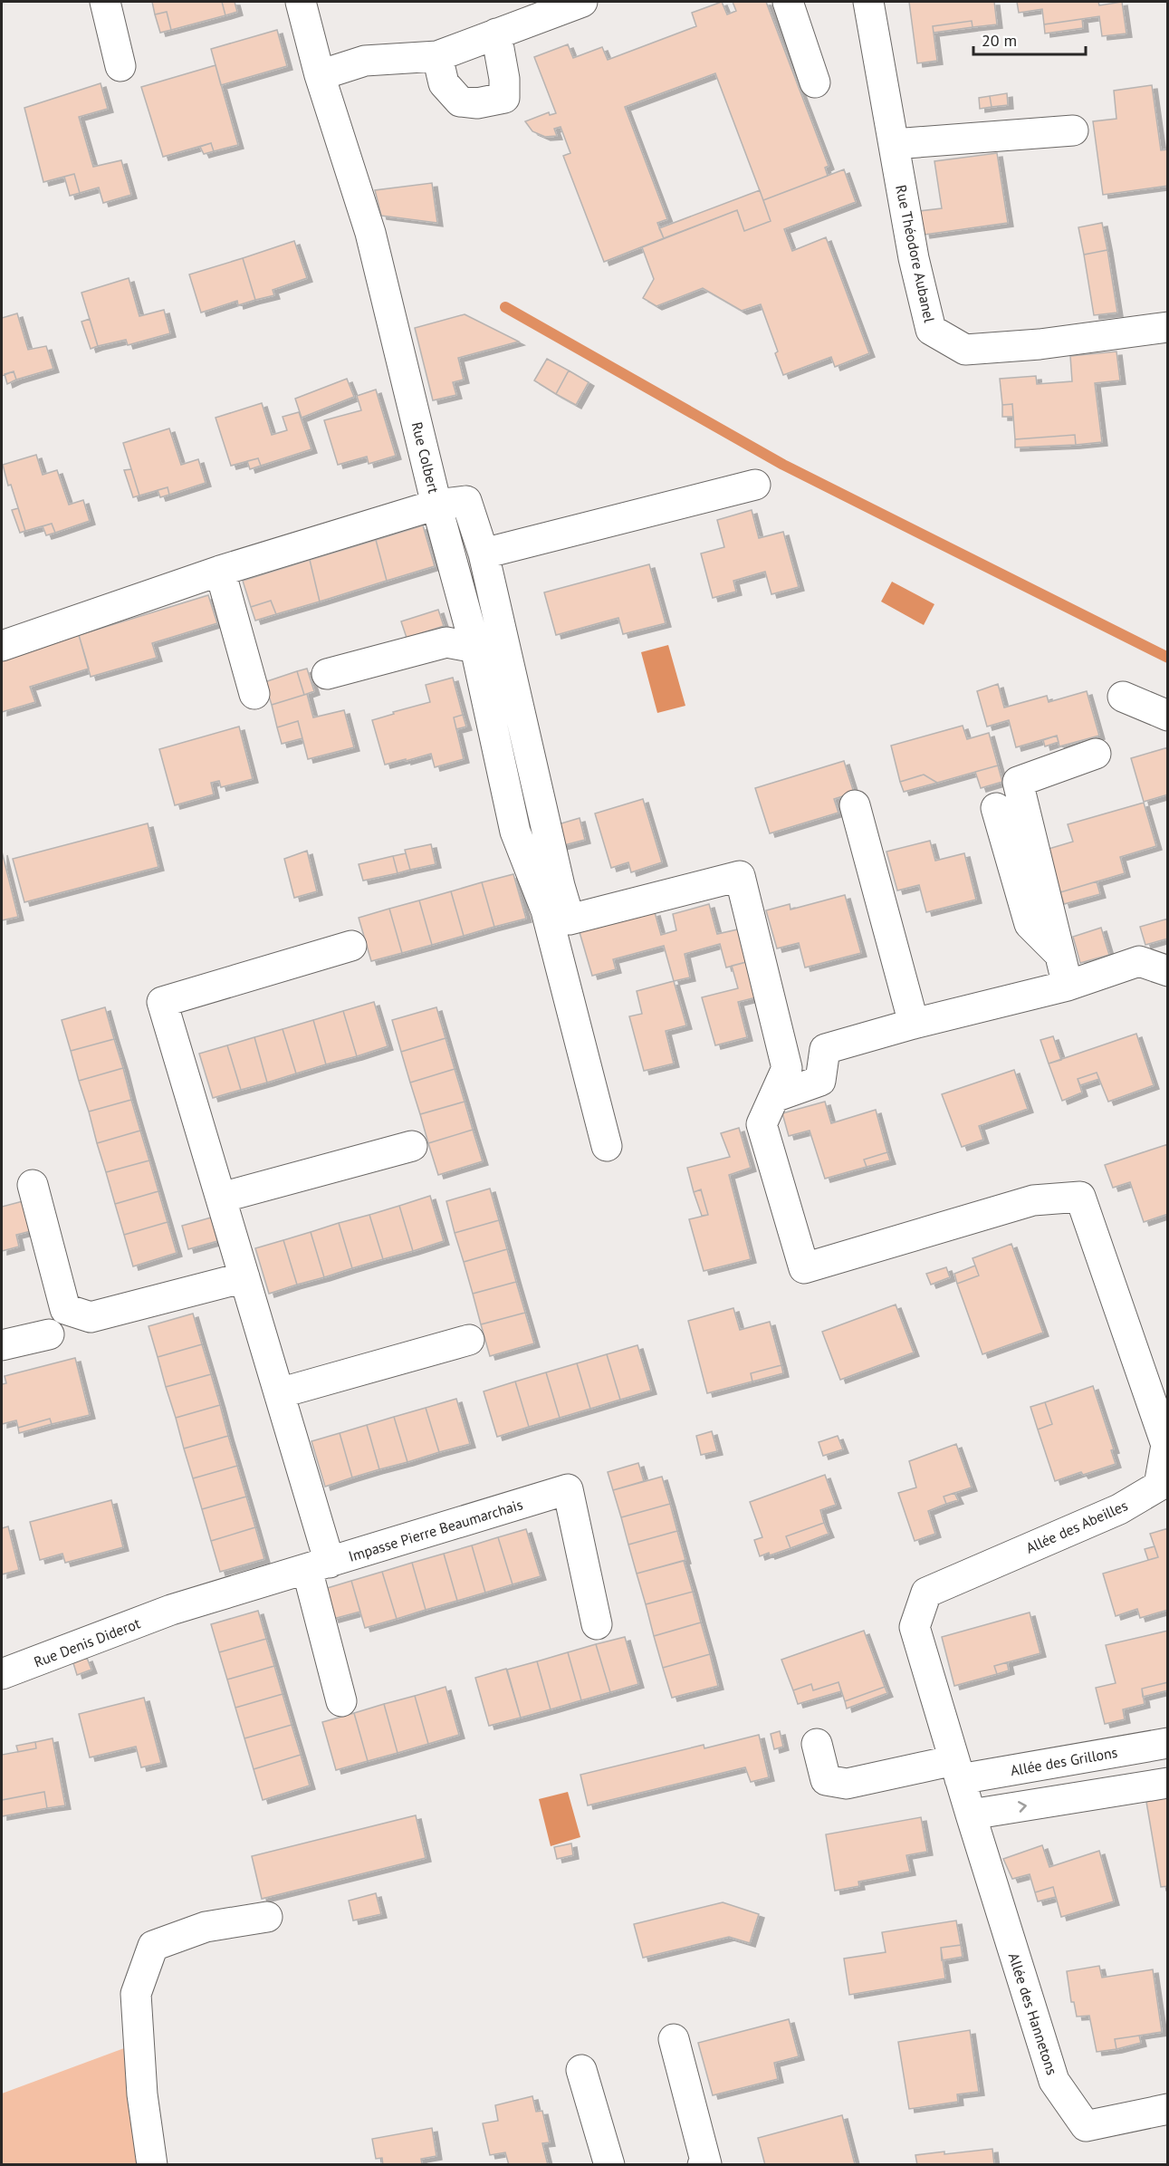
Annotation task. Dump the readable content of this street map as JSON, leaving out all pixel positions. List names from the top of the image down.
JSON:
{
  "streets": {
    "street": [
      "Rue Théodore Aubanel",
      "Rue Colbert",
      "Allée des Abeilles",
      "Impasse Pierre Beaumarchais",
      "Rue Denis Diderot",
      "Allée des Grillons",
      "Allée des Hannetons"
    ]
  },
  "crossings": [
    ["Allée des Abeilles", "Allée des Grillons"],
    ["Allée des Abeilles", "Allée des Hannetons"],
    ["Impasse Pierre Beaumarchais", "Rue Denis Diderot"]
  ],
  "scale_bar": "20 m"
}
